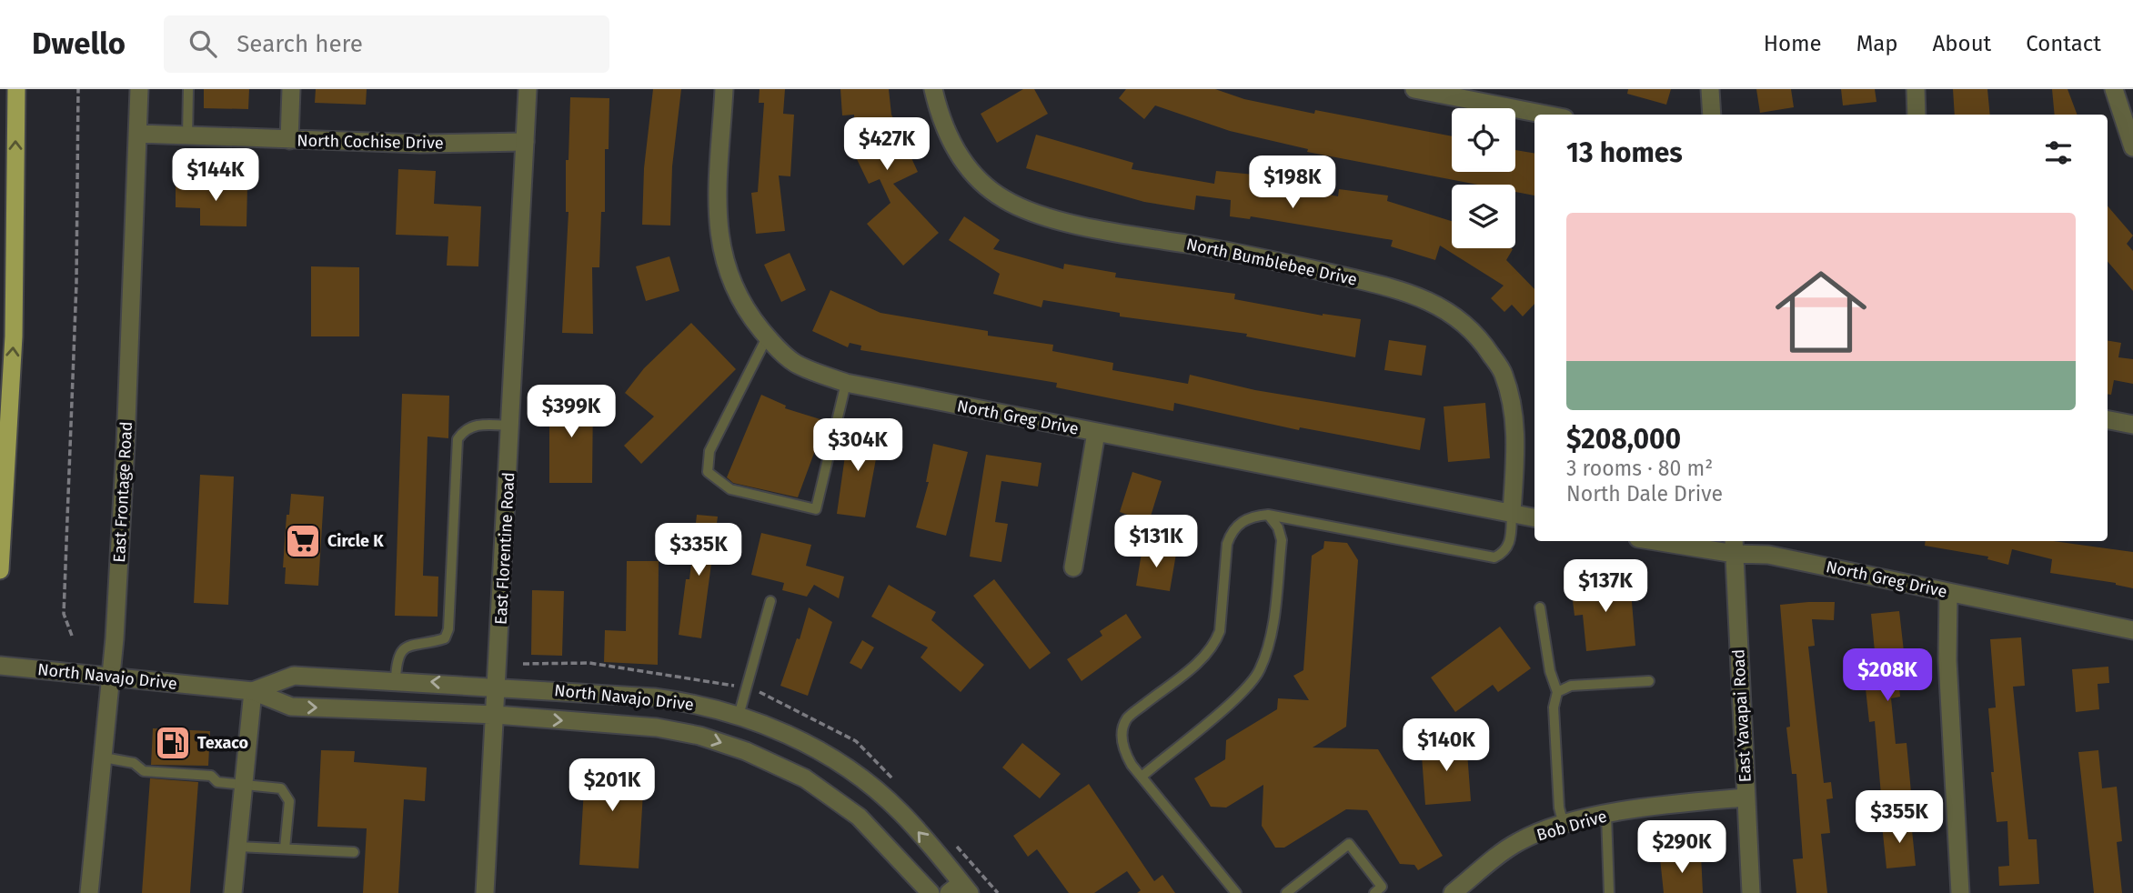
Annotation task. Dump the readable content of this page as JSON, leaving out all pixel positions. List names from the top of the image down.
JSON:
{
  "streets": {
    "street": [
      "North Cochise Drive",
      "North Bumblebee Drive",
      "North Greg Drive",
      "East Frontage Road",
      "East Florentine Road",
      "North Navajo Drive",
      "East Yavapai Road",
      "Bob Drive"
    ]
  },
  "crossings": [
    ["North Cochise Drive", "East Frontage Road"],
    ["North Cochise Drive", "East Florentine Road"],
    ["North Bumblebee Drive", "North Greg Drive"],
    ["North Greg Drive", "East Yavapai Road"],
    ["East Frontage Road", "North Navajo Drive"],
    ["East Florentine Road", "North Navajo Drive"],
    ["East Yavapai Road", "Bob Drive"]
  ],
  "places": {
    "supermarket": ["Circle K"],
    "fuel station": ["Texaco"]
  },
  "page": {
    "header": "Dwello",
    "search": "Search here",
    "nav": [
      "Home",
      "Map",
      "About",
      "Contact"
    ],
    "heading": "13 homes",
    "price": [
      "$427K",
      "$144K",
      "$198K",
      "$399K",
      "$304K",
      "$131K",
      "$335K",
      "$137K",
      "$208K",
      "$140K",
      "$201K",
      "$355K",
      "$290K"
    ],
    "list": [
      {
        "name": "$208,000",
        "note": "3 rooms · 80 m² · North Dale Drive"
      }
    ]
  }
}
